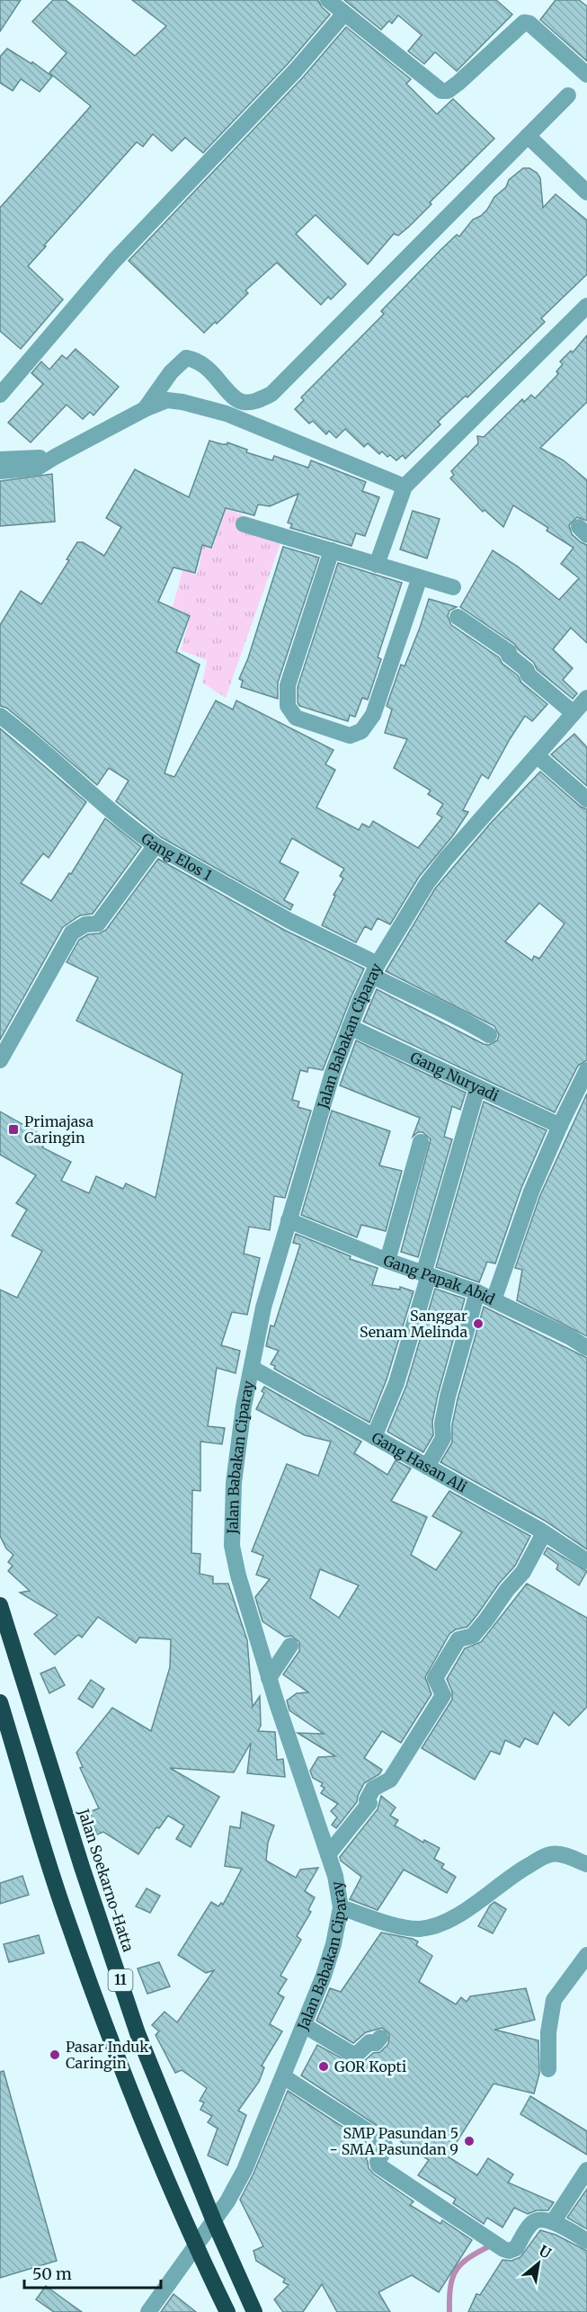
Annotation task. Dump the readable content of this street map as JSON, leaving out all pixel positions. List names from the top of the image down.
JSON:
{
  "streets": {
    "highway": ["Jalan Soekarno-Hatta", "11"],
    "street": [
      "Gang Elos 1",
      "Jalan Babakan Ciparay",
      "Gang Nuryadi",
      "Gang Papak Abid",
      "Gang Hasan Ali"
    ]
  },
  "crossings": [
    ["Gang Elos 1", "Jalan Babakan Ciparay"],
    ["Jalan Babakan Ciparay", "Gang Nuryadi"],
    ["Jalan Babakan Ciparay", "Gang Papak Abid"],
    ["Jalan Babakan Ciparay", "Gang Hasan Ali"],
    ["Jalan Babakan Ciparay", "Jalan Soekarno-Hatta"],
    ["Jalan Babakan Ciparay", "11"]
  ],
  "places": {
    "transit": ["Primajasa Caringin"],
    "other": [
      "Sanggar Senam Melinda",
      "Pasar Induk Caringin",
      "GOR Kopti",
      "SMP Pasundan 5 - SMA Pasundan 9"
    ]
  },
  "scale_bar": "50 m",
  "north": "top right"
}
